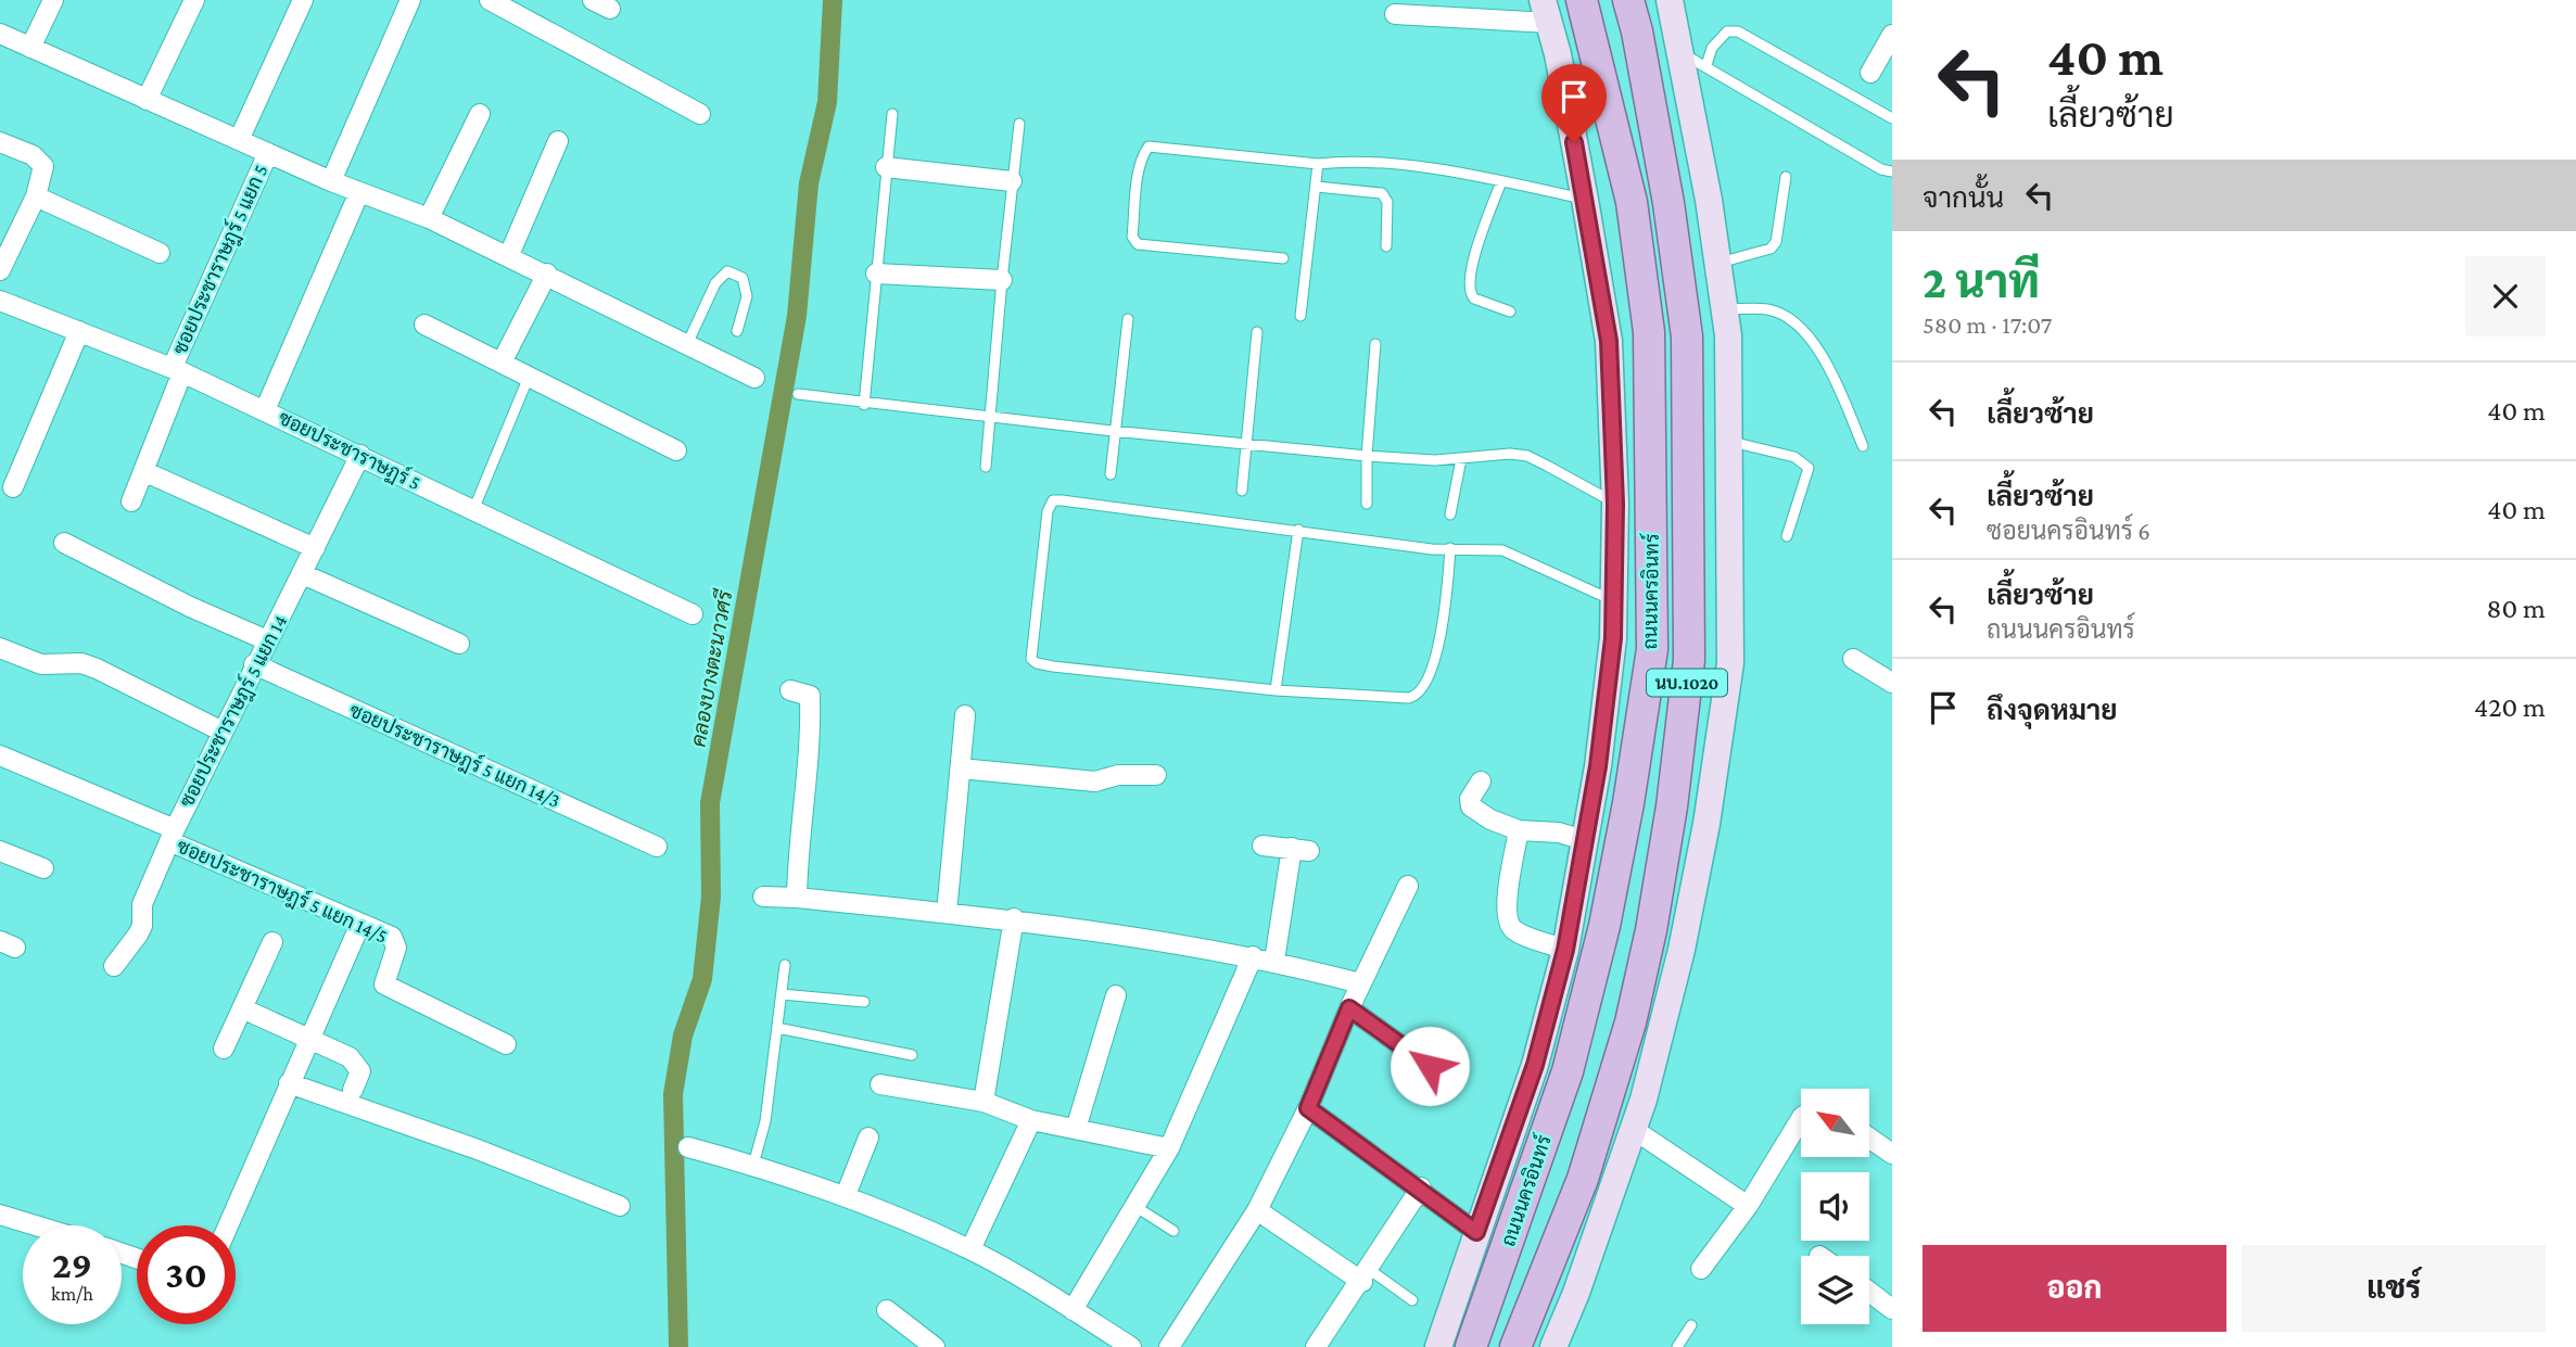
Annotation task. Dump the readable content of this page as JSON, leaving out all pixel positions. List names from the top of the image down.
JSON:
{
  "streets": {
    "main road": ["ถนนนครอินทร์", "นบ.1020"],
    "street": [
      "ซอยประชาราษฎร์ 5 แยก 5",
      "ซอยประชาราษฏร์ 5",
      "ซอยประชาราษฎร์ 5 แยก 14",
      "ซอยประชาราษฎร์ 5 แยก 14/3",
      "ซอยประชาราษฎร์ 5 แยก 14/5"
    ]
  },
  "crossings": [
    ["ซอยประชาราษฎร์ 5 แยก 5", "ซอยประชาราษฏร์ 5"],
    ["ซอยประชาราษฏร์ 5", "ซอยประชาราษฎร์ 5 แยก 14"],
    ["ซอยประชาราษฎร์ 5 แยก 14", "ซอยประชาราษฎร์ 5 แยก 14/3"],
    ["ซอยประชาราษฎร์ 5 แยก 14", "ซอยประชาราษฎร์ 5 แยก 14/5"]
  ],
  "water": ["คลองบางตะนาวศรี"],
  "north": "top left",
  "page": {
    "turn": ["40 m", "เลี้ยวซ้าย"],
    "then": "จากนั้น",
    "heading": ["2 นาที", "580 m · 17:07"],
    "list": [
      {
        "name": "เลี้ยวซ้าย",
        "value": "40 m"
      },
      {
        "name": "เลี้ยวซ้าย",
        "note": "ซอยนครอินทร์ 6",
        "value": "40 m"
      },
      {
        "name": "เลี้ยวซ้าย",
        "note": "ถนนนครอินทร์",
        "value": "80 m"
      },
      {
        "name": "ถึงจุดหมาย",
        "value": "420 m"
      }
    ],
    "speed": "29 km/h",
    "limit": "30",
    "buttons": ["ออก", "แชร์"]
  }
}
